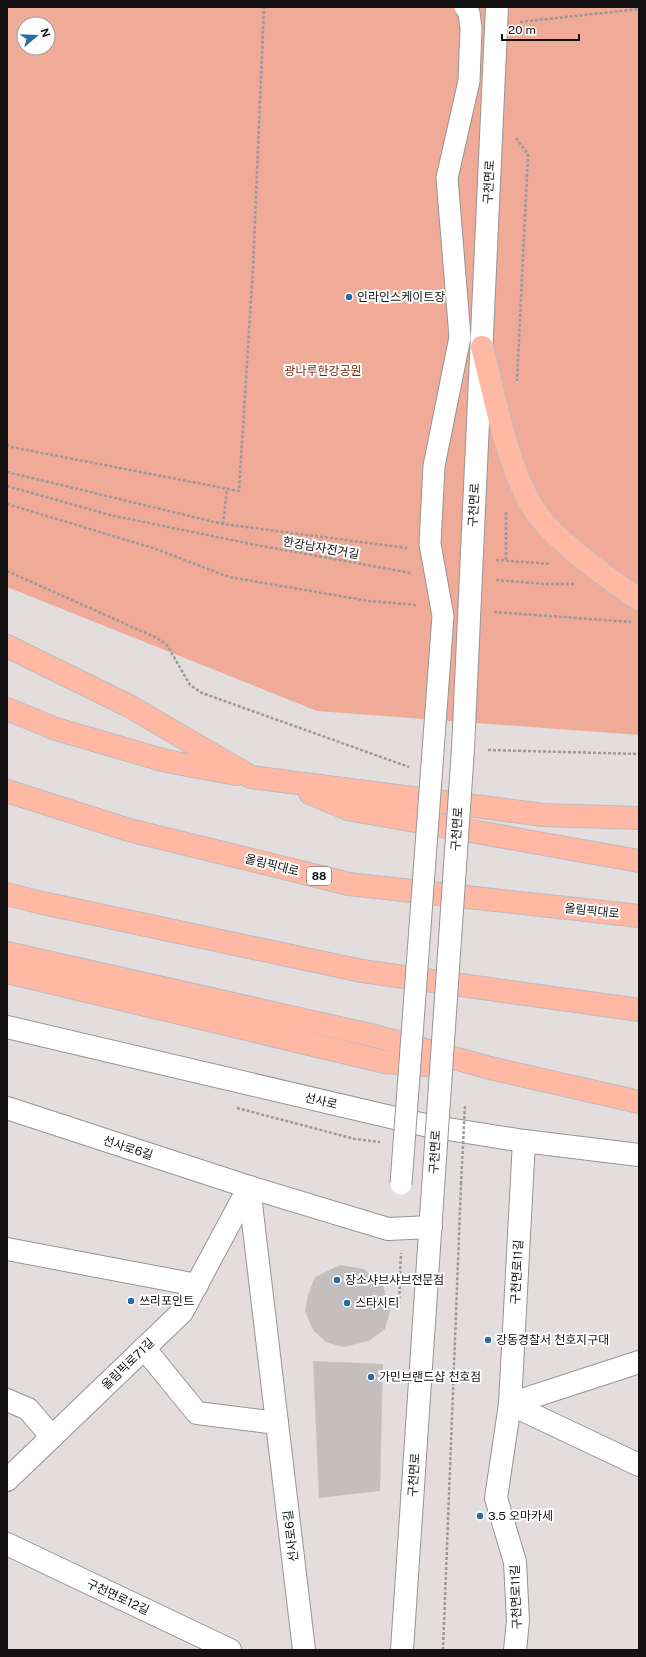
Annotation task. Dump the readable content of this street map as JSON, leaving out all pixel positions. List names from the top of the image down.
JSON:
{
  "streets": {
    "highway": ["올림픽대로", "88"],
    "street": [
      "구천면로",
      "선사로",
      "선사로6길",
      "구천면로11길",
      "올림픽로71길",
      "구천면로12길"
    ],
    "path": ["한강남자전거길"]
  },
  "crossings": [
    ["구천면로", "선사로6길"],
    ["선사로", "구천면로11길"],
    ["선사로6길", "올림픽로71길"]
  ],
  "parks": ["광나루한강공원"],
  "places": [
    "인라인스케이트장",
    "장소샤브샤브전문점",
    "쓰리포인트",
    "스타시티",
    "강동경찰서 천호지구대",
    "가민브랜드샵 천호점",
    "3.5 오마카세"
  ],
  "scale_bar": "20 m",
  "north": "right"
}
